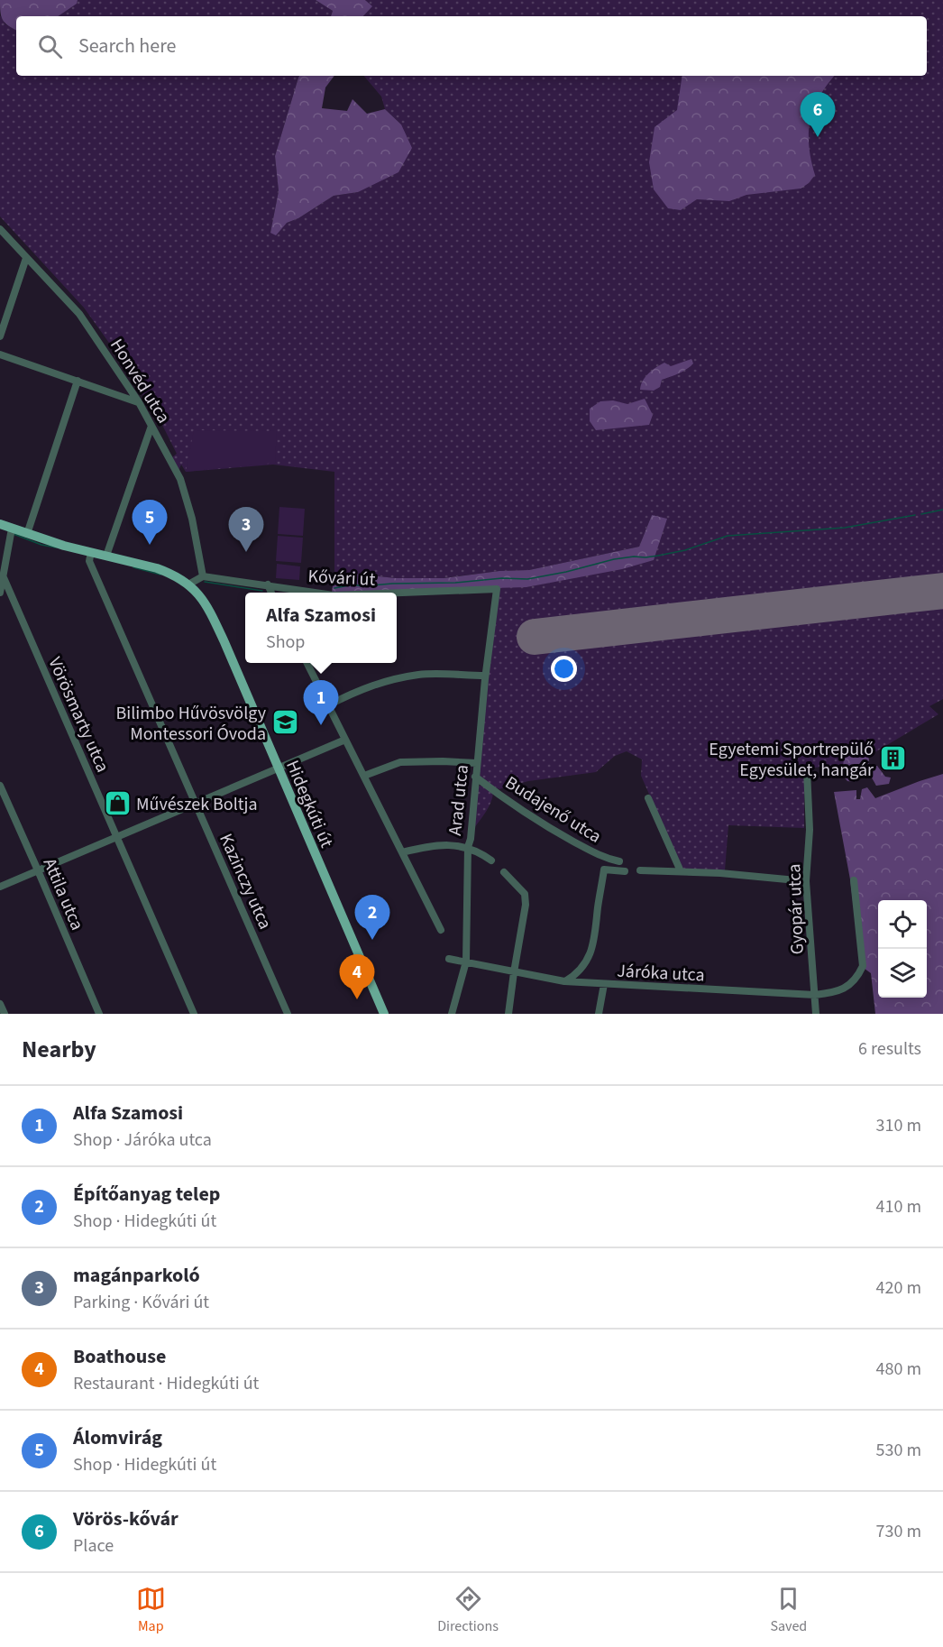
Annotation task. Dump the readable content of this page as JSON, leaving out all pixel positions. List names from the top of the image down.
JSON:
{
  "streets": {
    "main road": ["Hidegkúti út"],
    "street": [
      "Honvéd utca",
      "Kővári út",
      "Vörösmarty utca",
      "Arad utca",
      "Budajenő utca",
      "Kazinczy utca",
      "Attila utca",
      "Gyopár utca",
      "Járóka utca"
    ]
  },
  "crossings": [
    ["Honvéd utca", "Kővári út"],
    ["Kővári út", "Arad utca"],
    ["Arad utca", "Budajenő utca"],
    ["Arad utca", "Járóka utca"],
    ["Hidegkúti út", "Kazinczy utca"],
    ["Gyopár utca", "Járóka utca"]
  ],
  "places": {
    "school or university": ["Bilimbo Hűvösvölgy Montessori Óvoda"],
    "building": ["Egyetemi Sportrepülő Egyesület, hangár"],
    "shop": ["Művészek Boltja"]
  },
  "page": {
    "search": "Search here",
    "pins": [
      "6",
      "5",
      "3",
      "1",
      "2",
      "4"
    ],
    "popup": ["Alfa Szamosi", "Shop"],
    "heading": ["Nearby", "6 results"],
    "list": [
      {
        "mark": "1",
        "name": "Alfa Szamosi",
        "note": "Shop · Járóka utca",
        "value": "310 m"
      },
      {
        "mark": "2",
        "name": "Építőanyag telep",
        "note": "Shop · Hidegkúti út",
        "value": "410 m"
      },
      {
        "mark": "3",
        "name": "magánparkoló",
        "note": "Parking · Kővári út",
        "value": "420 m"
      },
      {
        "mark": "4",
        "name": "Boathouse",
        "note": "Restaurant · Hidegkúti út",
        "value": "480 m"
      },
      {
        "mark": "5",
        "name": "Álomvirág",
        "note": "Shop · Hidegkúti út",
        "value": "530 m"
      },
      {
        "mark": "6",
        "name": "Vörös-kővár",
        "note": "Place",
        "value": "730 m"
      }
    ],
    "nav": ["Map", "Directions", "Saved"]
  }
}
